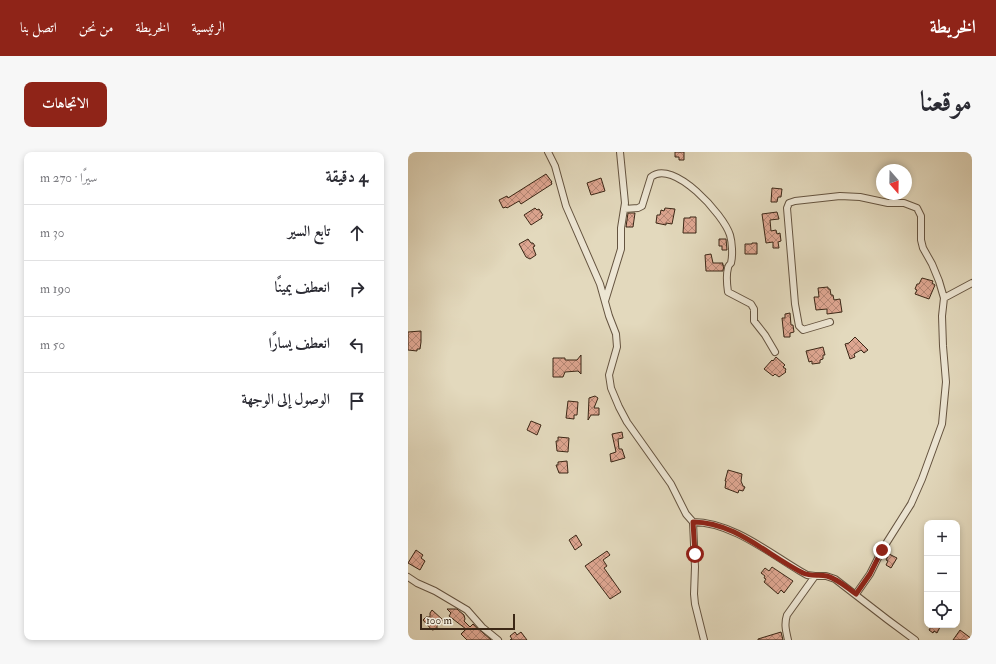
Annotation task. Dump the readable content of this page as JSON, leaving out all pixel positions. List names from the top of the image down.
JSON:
{
  "scale_bar": "100 m",
  "north": "bottom",
  "page": {
    "header": "الخريطة",
    "nav": [
      "الرئيسية",
      "الخريطة",
      "من نحن",
      "اتصل بنا"
    ],
    "title": "موقعنا",
    "buttons": "الاتجاهات",
    "heading": ["4 دقيقة", "سيرًا · 270 m"],
    "list": [
      ["تابع السير", "30 m"],
      ["انعطف يمينًا", "190 m"],
      ["انعطف يسارًا", "50 m"],
      "الوصول إلى الوجهة"
    ],
    "map_buttons": ["+", "−"],
    "scale": "100 m"
  }
}
